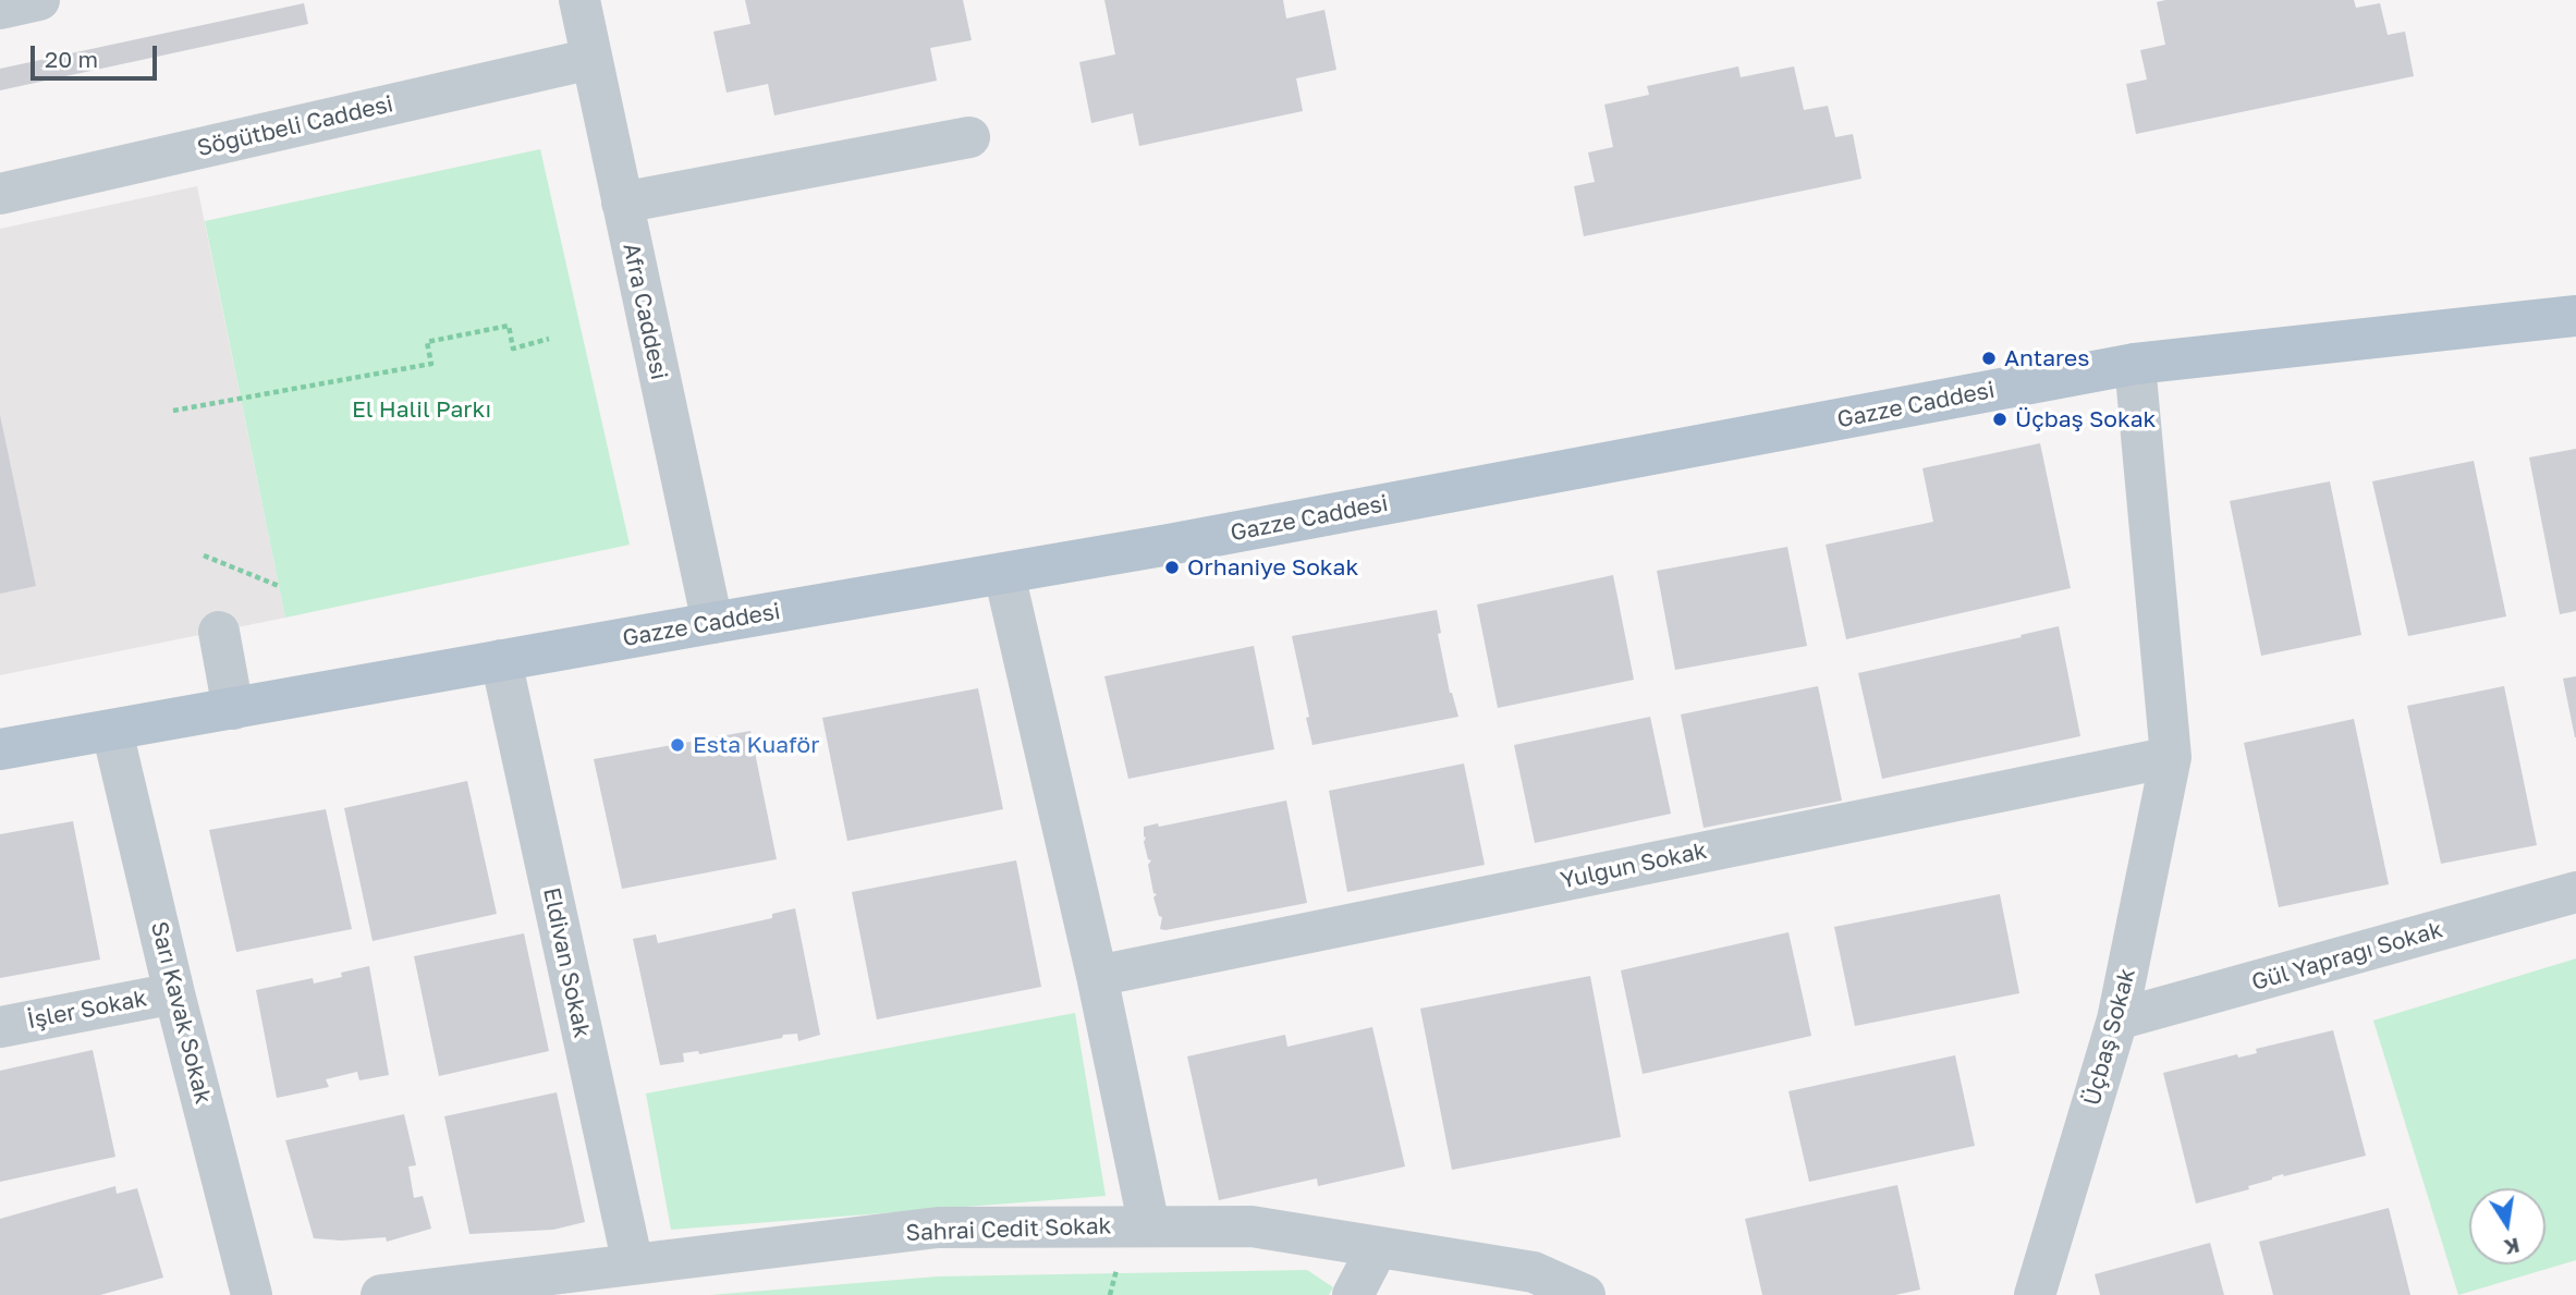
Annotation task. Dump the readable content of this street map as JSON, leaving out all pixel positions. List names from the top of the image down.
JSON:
{
  "streets": {
    "main road": ["Gazze Caddesi"],
    "street": [
      "Söğütbeli Caddesi",
      "Afra Caddesi",
      "Yulgun Sokak",
      "Gül Yaprağı Sokak",
      "Eldivan Sokak",
      "İşler Sokak",
      "Sarı Kavak Sokak",
      "Üçbaş Sokak",
      "Sahrai Cedit Sokak"
    ]
  },
  "crossings": [
    ["Söğütbeli Caddesi", "Afra Caddesi"],
    ["Afra Caddesi", "Gazze Caddesi"],
    ["Gazze Caddesi", "Eldivan Sokak"],
    ["Gazze Caddesi", "Sarı Kavak Sokak"],
    ["Gazze Caddesi", "Üçbaş Sokak"],
    ["Yulgun Sokak", "Üçbaş Sokak"],
    ["Gül Yaprağı Sokak", "Üçbaş Sokak"],
    ["Eldivan Sokak", "Sahrai Cedit Sokak"],
    ["İşler Sokak", "Sarı Kavak Sokak"]
  ],
  "parks": ["El Halil Parkı"],
  "places": [
    "Antares",
    "Üçbaş Sokak",
    "Orhaniye Sokak",
    "Esta Kuaför"
  ],
  "scale_bar": "20 m",
  "north": "bottom"
}
